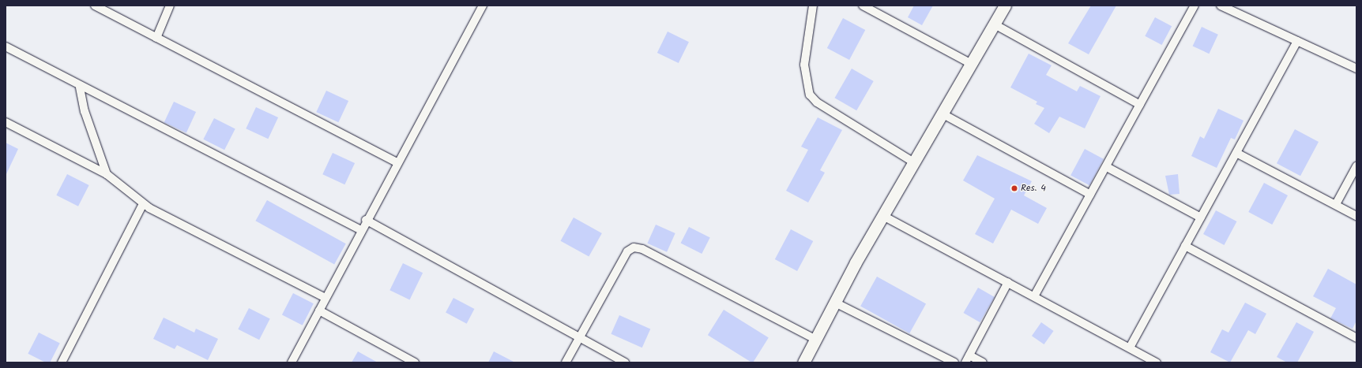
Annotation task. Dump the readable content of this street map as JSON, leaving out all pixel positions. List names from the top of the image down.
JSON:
{
  "places": ["Res. 4"]
}
